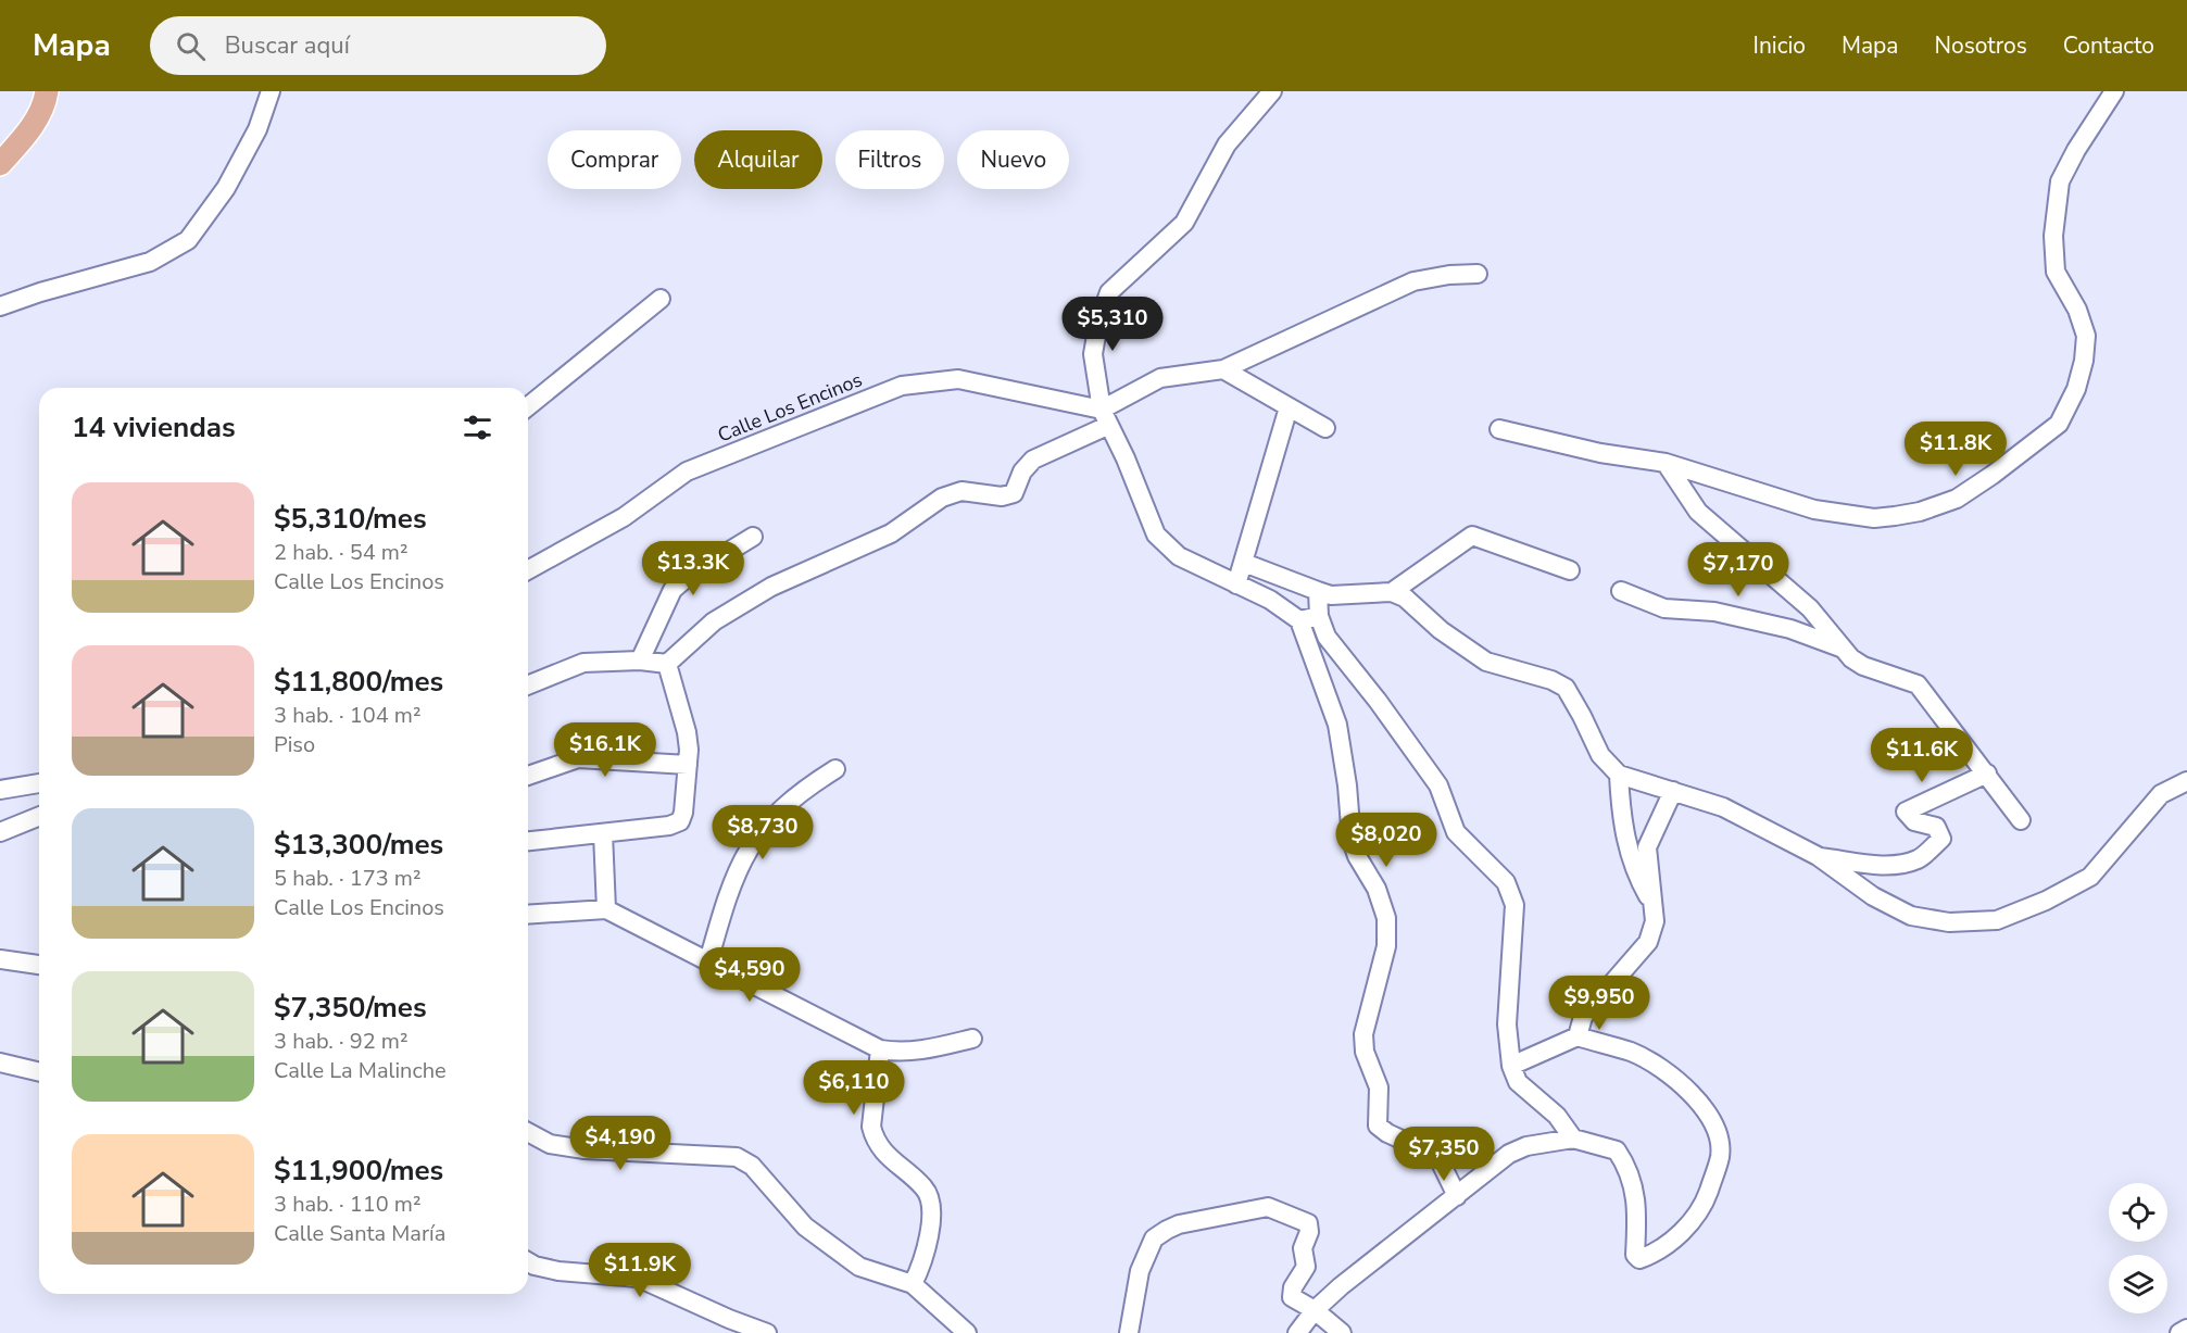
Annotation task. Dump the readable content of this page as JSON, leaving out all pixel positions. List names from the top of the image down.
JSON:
{
  "streets": {
    "street": ["Calle Los Encinos"]
  },
  "page": {
    "header": "Mapa",
    "search": "Buscar aquí",
    "nav": [
      "Inicio",
      "Mapa",
      "Nosotros",
      "Contacto"
    ],
    "chip": [
      "Comprar",
      "Alquilar",
      "Filtros",
      "Nuevo"
    ],
    "price": [
      "$5,310",
      "$11.8K",
      "$13.3K",
      "$7,170",
      "$16.1K",
      "$11.6K",
      "$8,730",
      "$8,020",
      "$4,590",
      "$9,950",
      "$6,110",
      "$4,190",
      "$7,350",
      "$11.9K"
    ],
    "heading": "14 viviendas",
    "list": [
      {
        "name": "$5,310/mes",
        "note": "2 hab. · 54 m² · Calle Los Encinos"
      },
      {
        "name": "$11,800/mes",
        "note": "3 hab. · 104 m² · Piso"
      },
      {
        "name": "$13,300/mes",
        "note": "5 hab. · 173 m² · Calle Los Encinos"
      },
      {
        "name": "$7,350/mes",
        "note": "3 hab. · 92 m² · Calle La Malinche"
      },
      {
        "name": "$11,900/mes",
        "note": "3 hab. · 110 m² · Calle Santa María"
      }
    ]
  }
}
